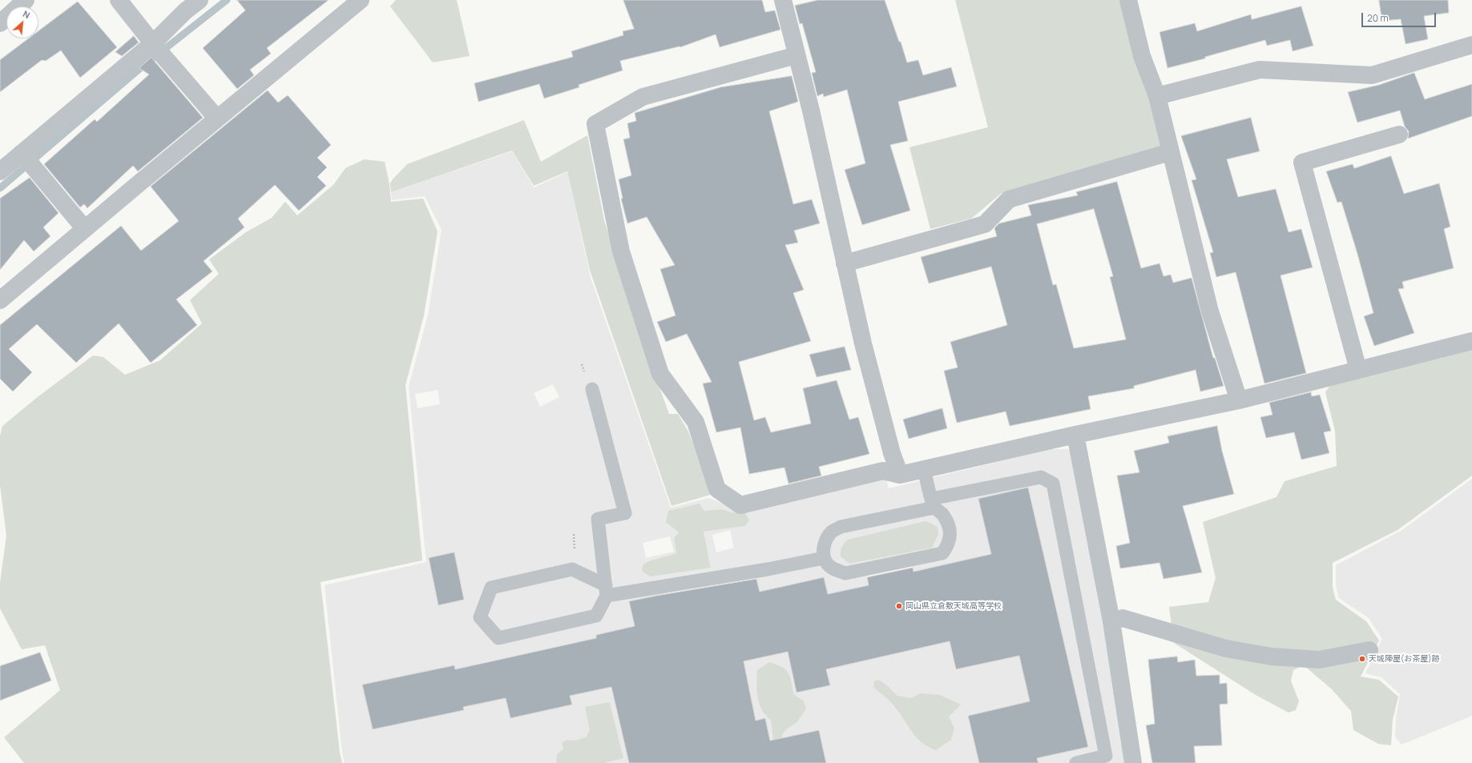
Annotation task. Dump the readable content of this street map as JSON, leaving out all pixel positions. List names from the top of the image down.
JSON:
{
  "places": ["岡山県立倉敷天城高等学校", "天城陣屋(お茶屋)跡"],
  "scale_bar": "20 m",
  "north": "top right"
}
